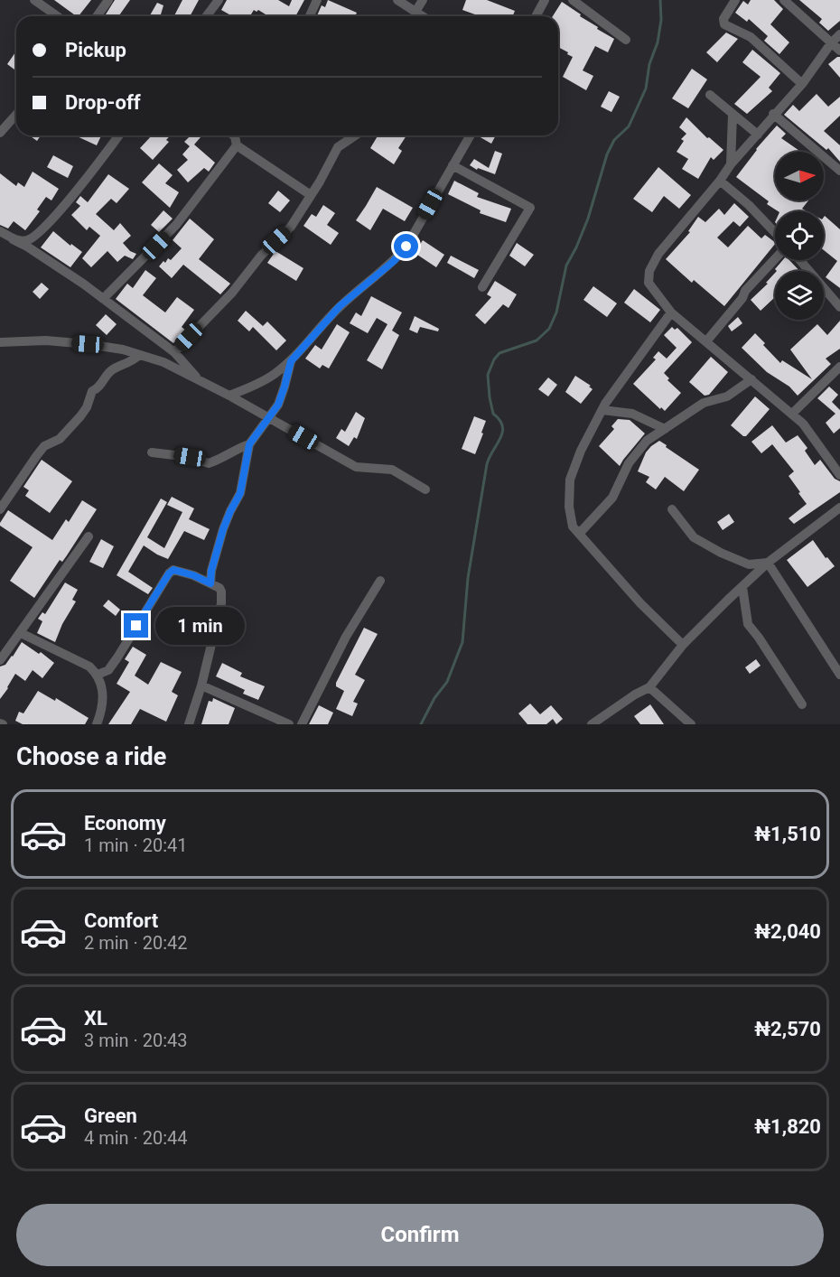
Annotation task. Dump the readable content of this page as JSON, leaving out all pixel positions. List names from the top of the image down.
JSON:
{
  "north": "right",
  "page": {
    "banner": ["Pickup", "Drop-off"],
    "bubble": "1 min",
    "heading": "Choose a ride",
    "list": [
      {
        "name": "Economy",
        "note": "1 min · 20:41",
        "value": "₦1,510"
      },
      {
        "name": "Comfort",
        "note": "2 min · 20:42",
        "value": "₦2,040"
      },
      {
        "name": "XL",
        "note": "3 min · 20:43",
        "value": "₦2,570"
      },
      {
        "name": "Green",
        "note": "4 min · 20:44",
        "value": "₦1,820"
      }
    ],
    "buttons": "Confirm"
  }
}
